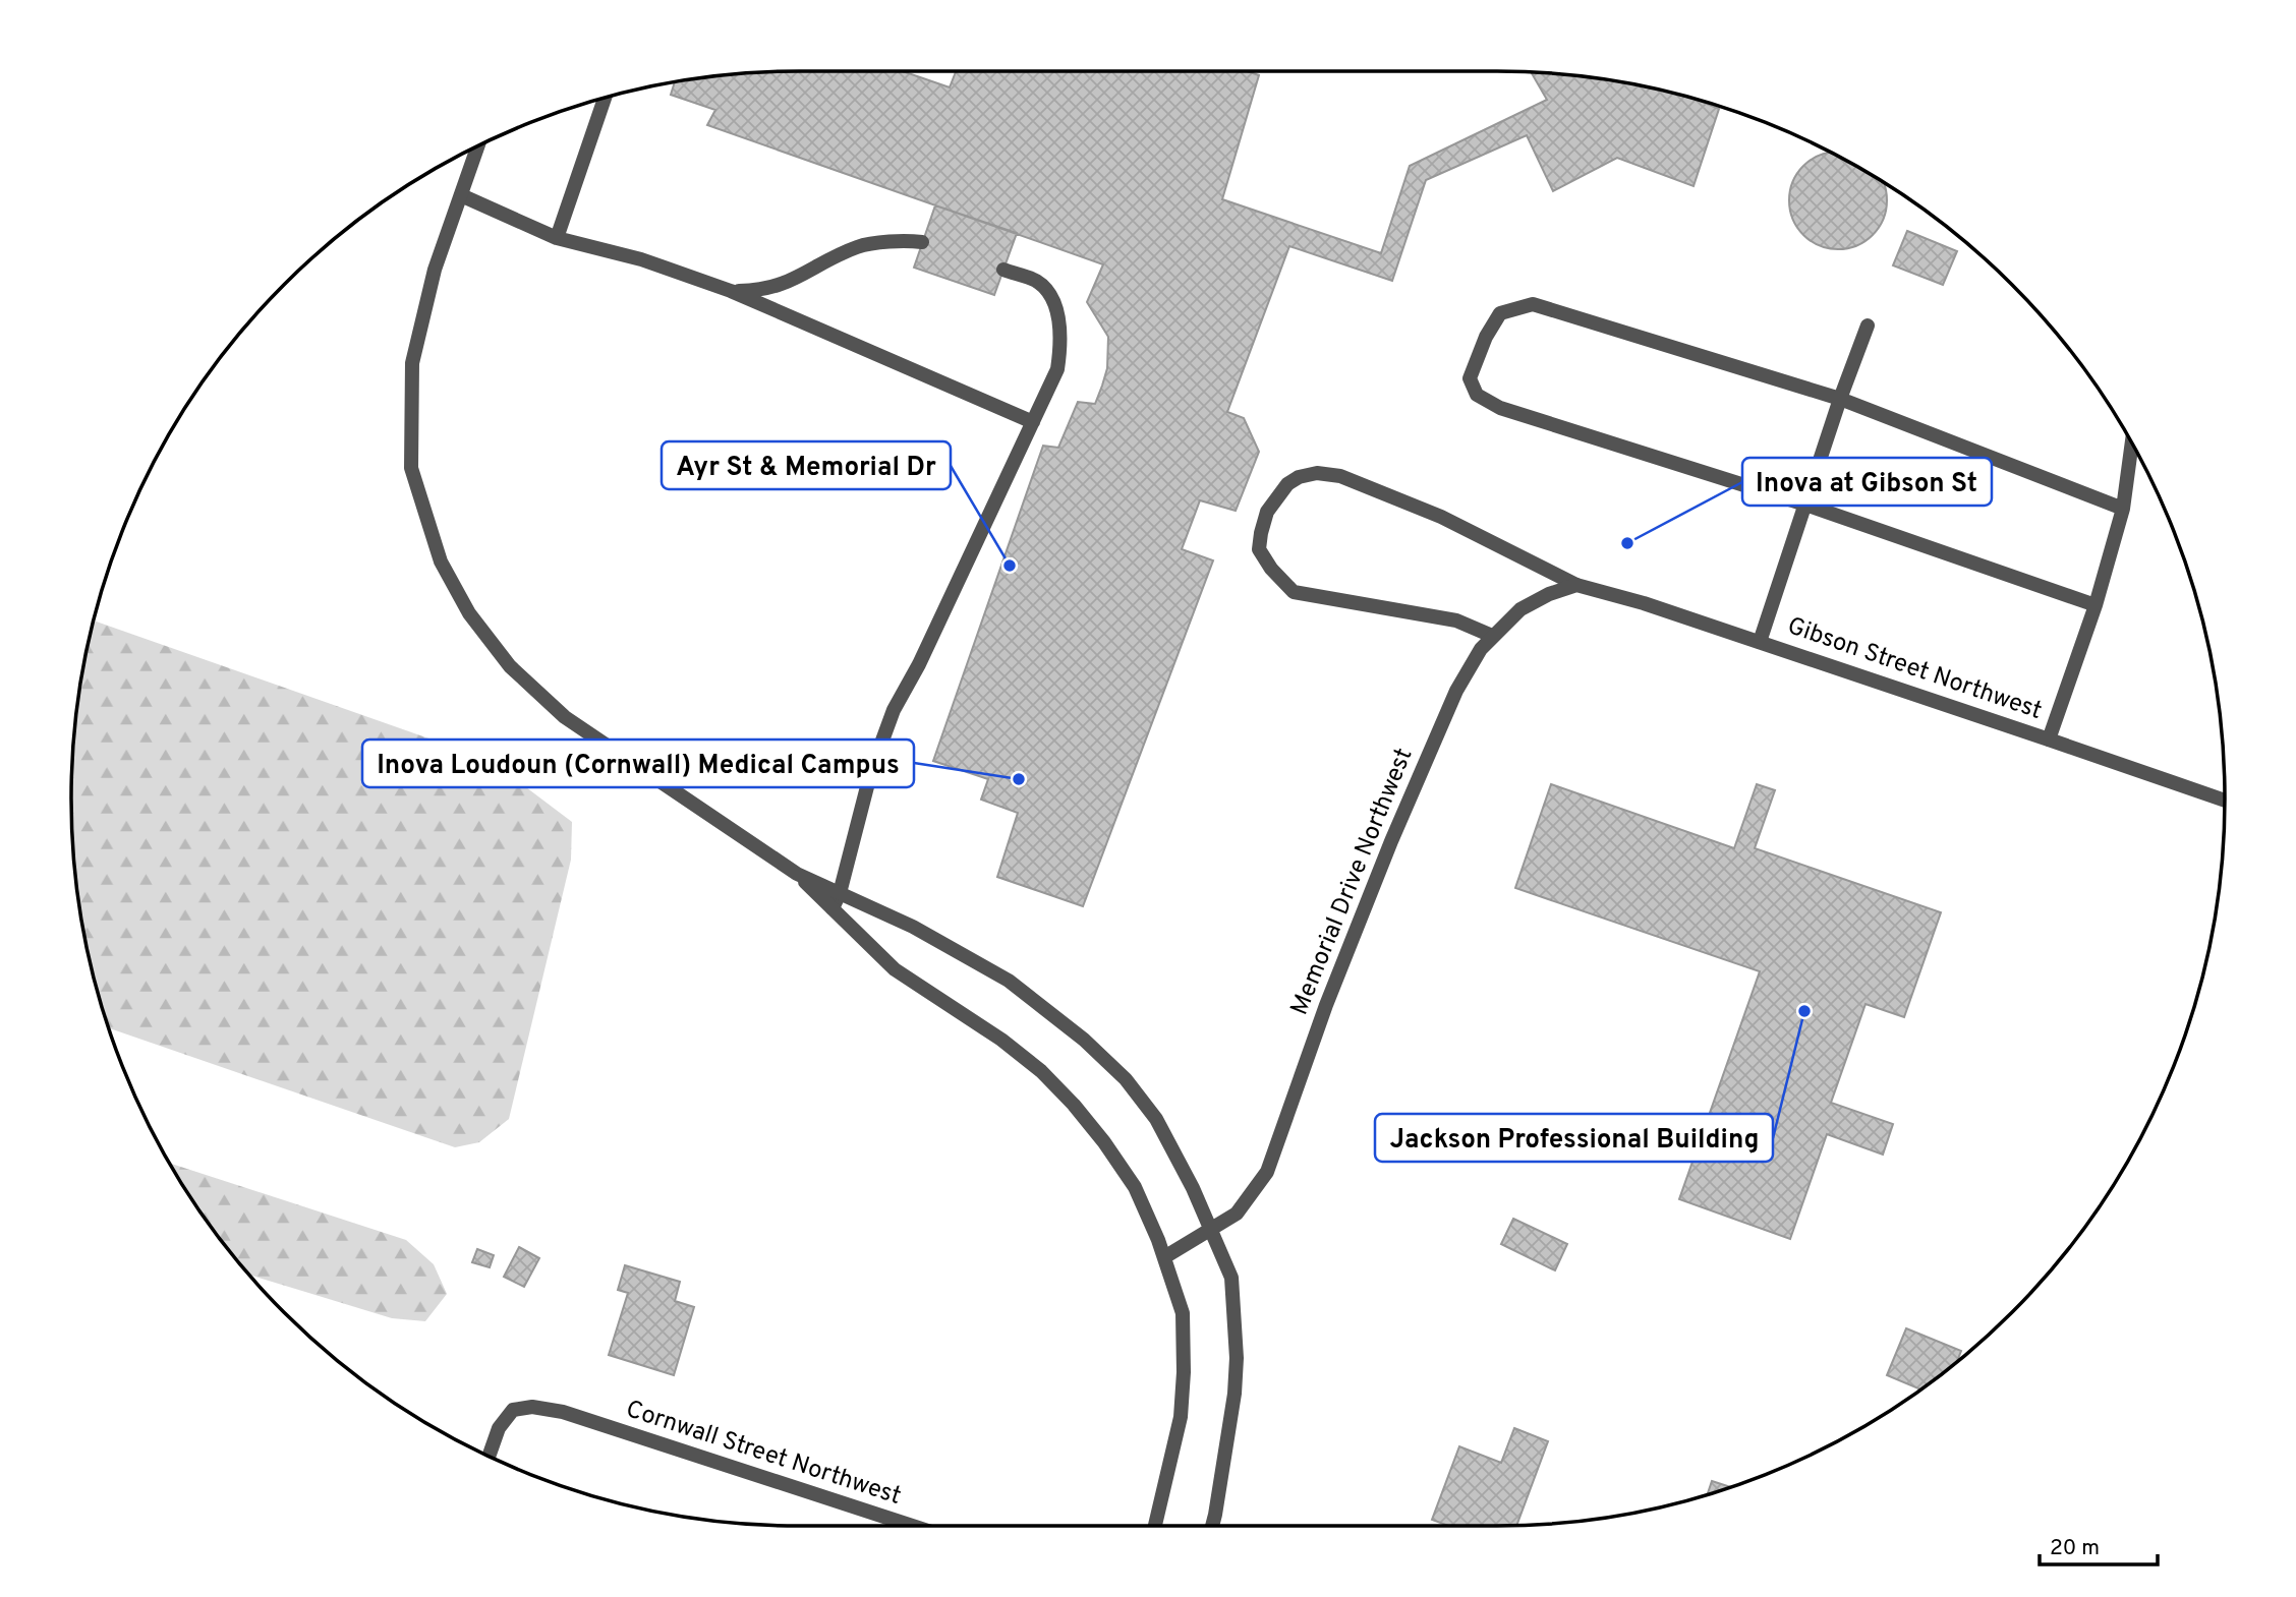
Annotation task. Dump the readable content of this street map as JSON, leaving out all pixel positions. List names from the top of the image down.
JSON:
{
  "streets": {
    "street": ["Gibson Street Northwest", "Memorial Drive Northwest", "Cornwall Street Northwest"]
  },
  "crossings": [
    ["Gibson Street Northwest", "Memorial Drive Northwest"]
  ],
  "places": [
    "Inova at Gibson St",
    "Ayr St & Memorial Dr",
    "Inova Loudoun (Cornwall) Medical Campus",
    "Jackson Professional Building"
  ],
  "scale_bar": "20 m"
}
